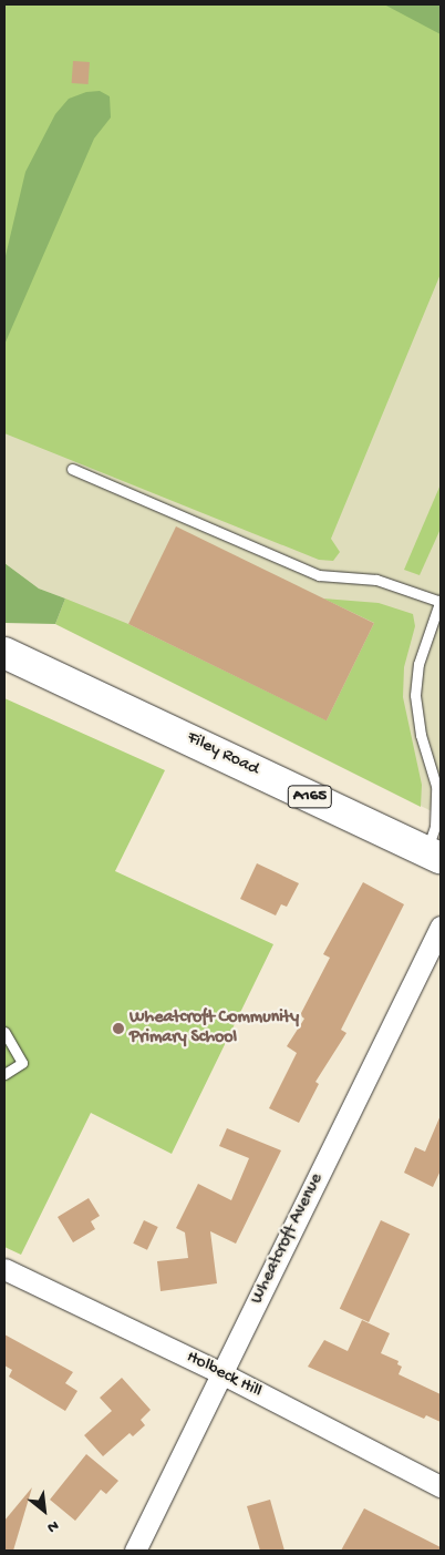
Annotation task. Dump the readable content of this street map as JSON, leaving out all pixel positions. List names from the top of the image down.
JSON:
{
  "streets": {
    "highway": ["Filey Road", "A165"],
    "street": ["Wheatcroft Avenue", "Holbeck Hill"]
  },
  "crossings": [
    ["Wheatcroft Avenue", "Holbeck Hill"]
  ],
  "places": ["Wheatcroft Community Primary School"],
  "north": "bottom right"
}
